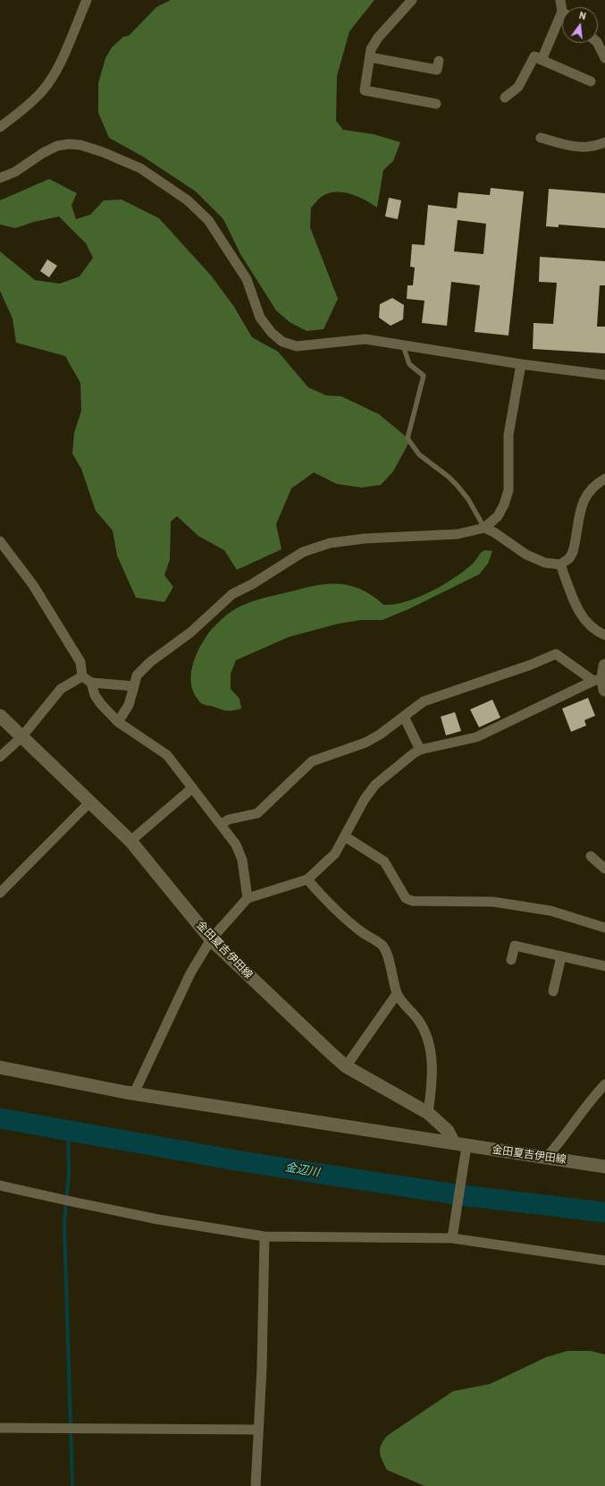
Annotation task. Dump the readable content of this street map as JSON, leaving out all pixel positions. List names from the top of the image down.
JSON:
{
  "streets": {
    "main road": ["金田夏吉伊田線"]
  },
  "water": ["金辺川"],
  "north": "top"
}
